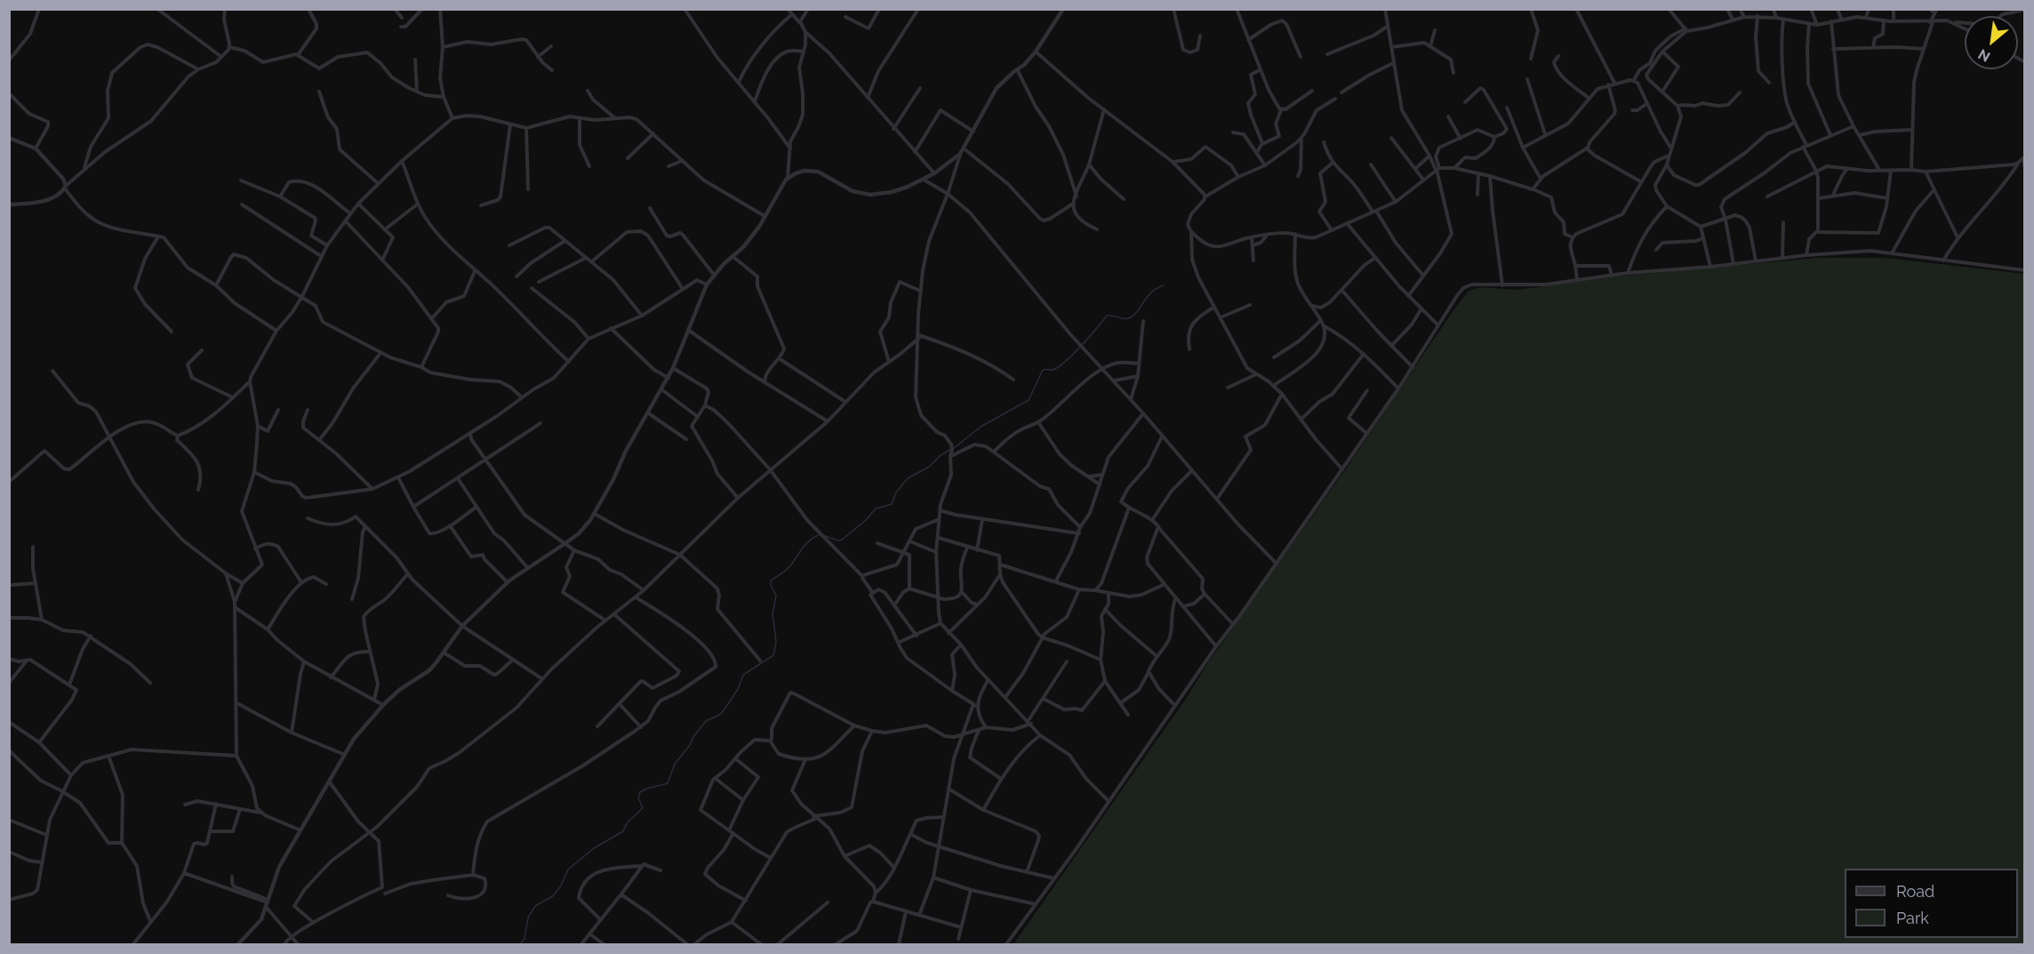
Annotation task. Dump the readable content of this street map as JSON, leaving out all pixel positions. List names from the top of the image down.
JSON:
{
  "legend": ["Road", "Park"],
  "north": "bottom left"
}
